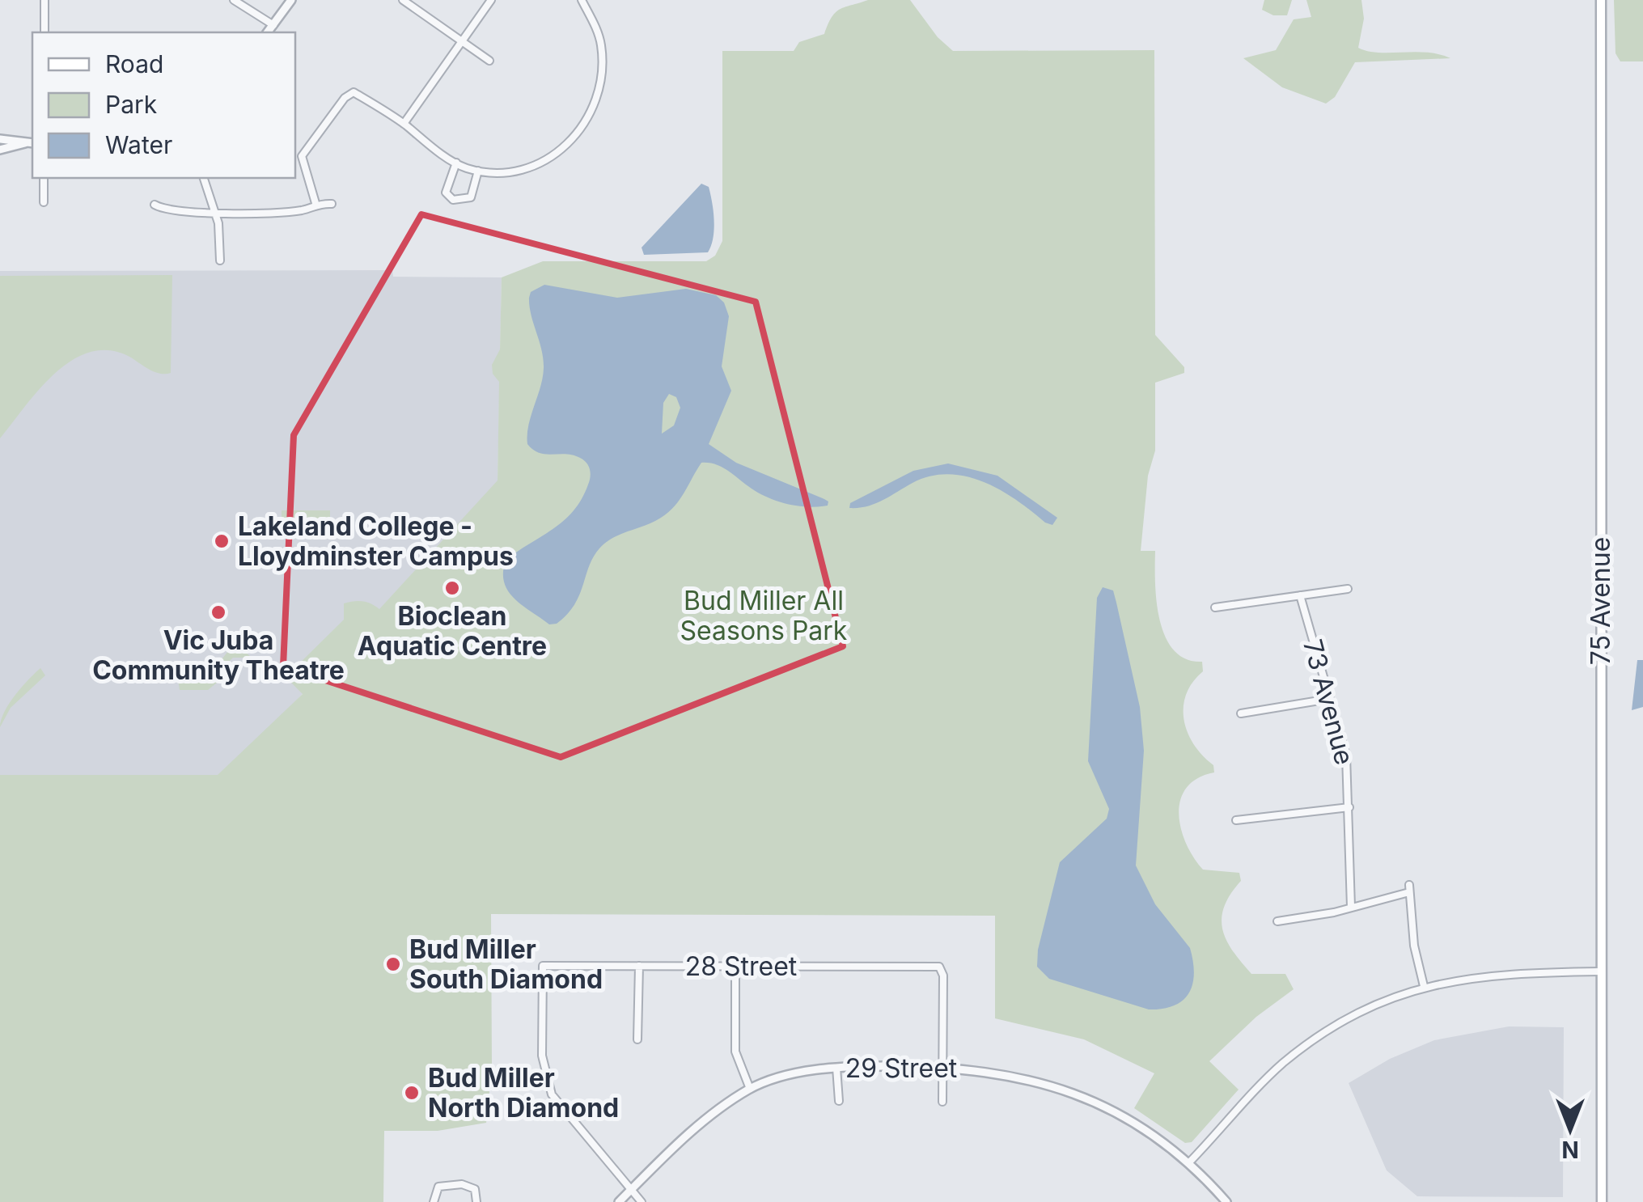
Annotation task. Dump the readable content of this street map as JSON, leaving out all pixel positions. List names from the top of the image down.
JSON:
{
  "streets": {
    "main road": ["75 Avenue"],
    "street": ["73 Avenue", "28 Street", "29 Street"]
  },
  "crossings": [
    ["28 Street", "29 Street"]
  ],
  "parks": ["Bud Miller All Seasons Park"],
  "places": [
    "Lakeland College - Lloydminster Campus",
    "Bioclean Aquatic Centre",
    "Vic Juba Community Theatre",
    "Bud Miller South Diamond",
    "Bud Miller North Diamond"
  ],
  "legend": ["Road", "Park", "Water"],
  "north": "bottom"
}
